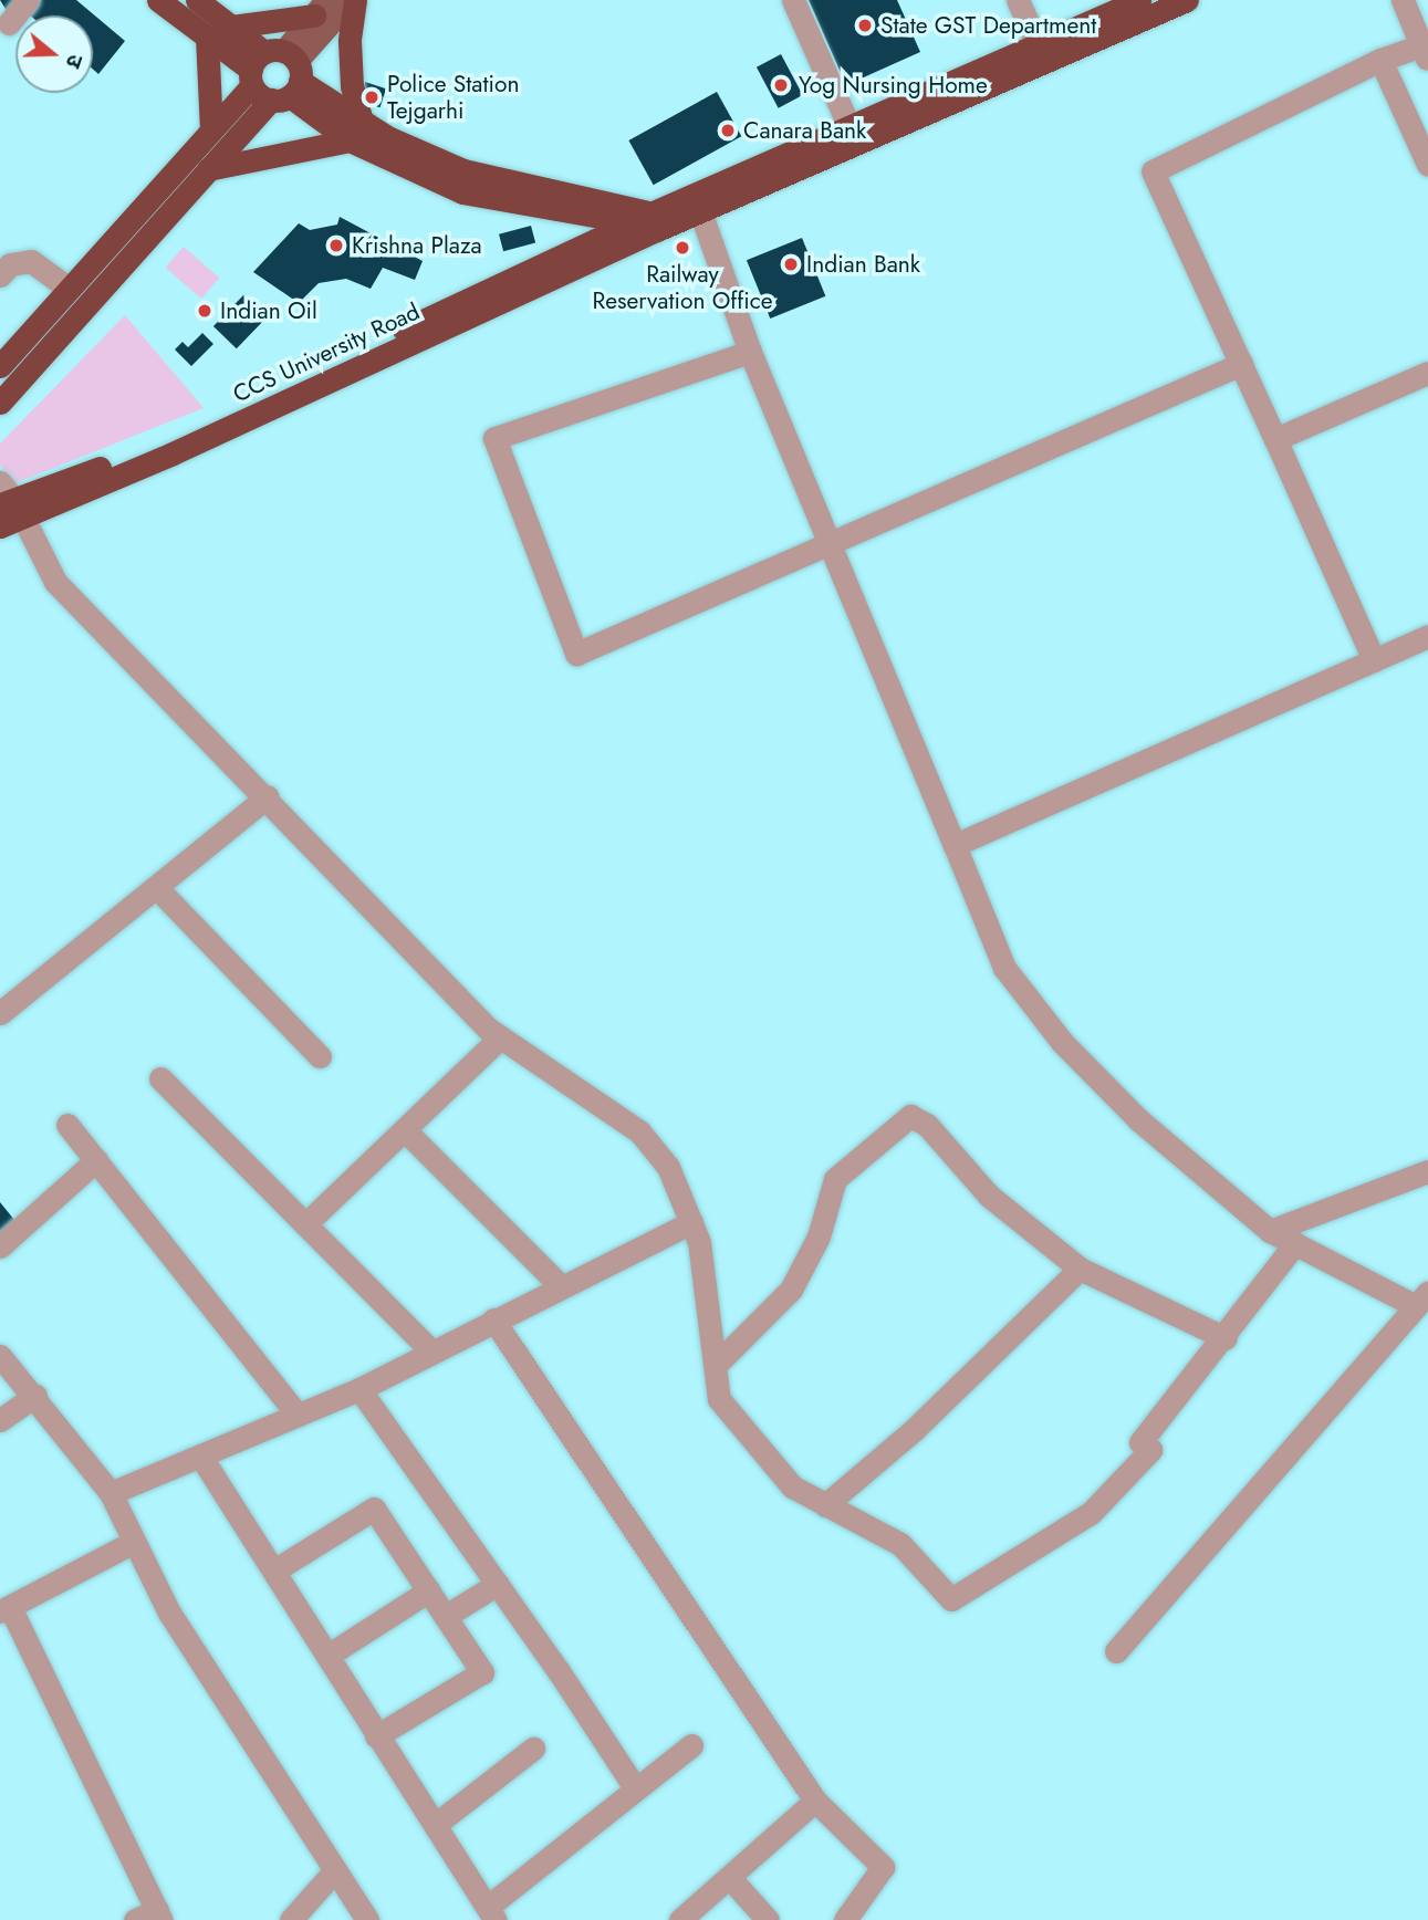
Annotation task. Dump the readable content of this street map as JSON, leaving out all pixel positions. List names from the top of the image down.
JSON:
{
  "streets": {
    "highway": ["CCS University Road"]
  },
  "places": [
    "State GST Department",
    "Yog Nursing Home",
    "Police Station Tejgarhi",
    "Canara Bank",
    "Krishna Plaza",
    "Railway Reservation Office",
    "Indian Bank",
    "Indian Oil"
  ],
  "north": "right"
}
